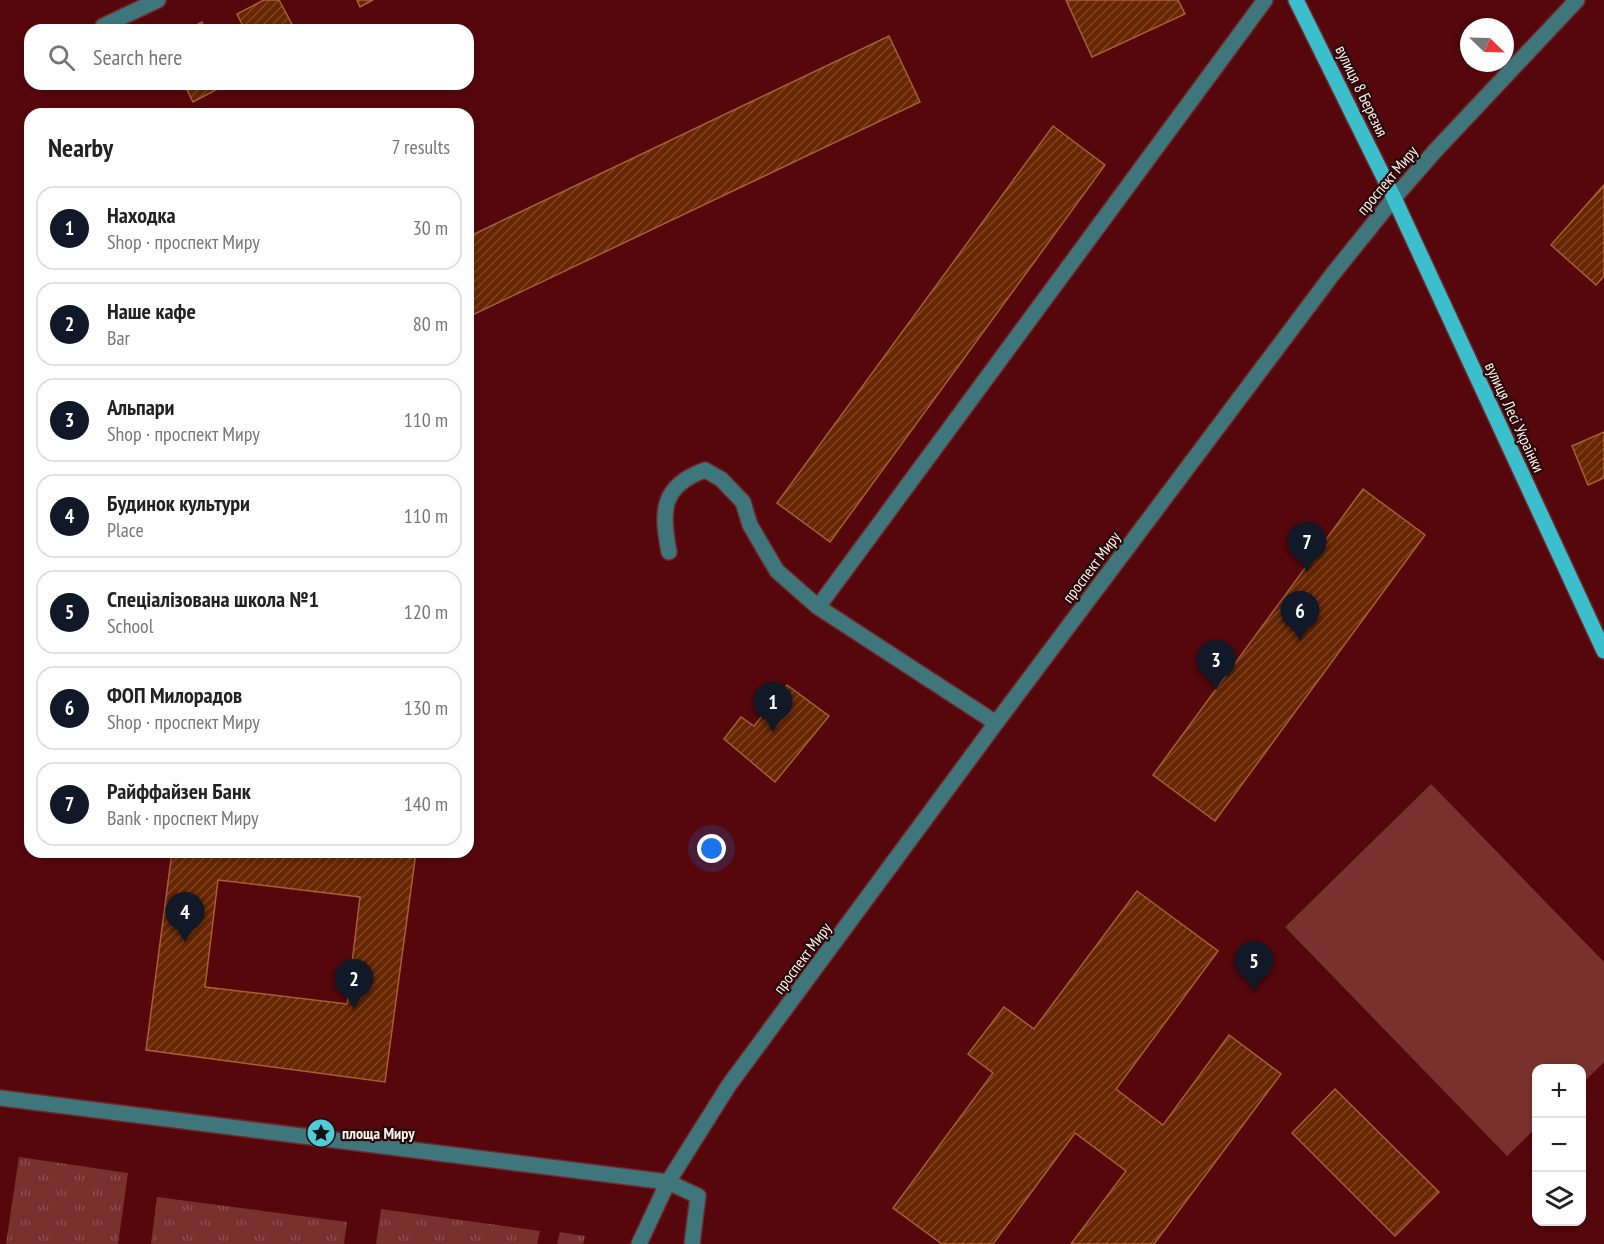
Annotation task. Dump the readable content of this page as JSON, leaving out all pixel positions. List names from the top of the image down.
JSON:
{
  "streets": {
    "main road": ["вулиця 8 Березня", "вулиця Лесі Українки"],
    "street": ["проспект Миру"]
  },
  "crossings": [
    ["вулиця 8 Березня", "проспект Миру"],
    ["вулиця 8 Березня", "вулиця Лесі Українки"],
    ["проспект Миру", "вулиця Лесі Українки"]
  ],
  "places": {
    "place": ["площа Миру"]
  },
  "north": "bottom right",
  "page": {
    "search": "Search here",
    "heading": ["Nearby", "7 results"],
    "list": [
      {
        "mark": "1",
        "name": "Находка",
        "note": "Shop · проспект Миру",
        "value": "30 m"
      },
      {
        "mark": "2",
        "name": "Наше кафе",
        "note": "Bar",
        "value": "80 m"
      },
      {
        "mark": "3",
        "name": "Альпари",
        "note": "Shop · проспект Миру",
        "value": "110 m"
      },
      {
        "mark": "4",
        "name": "Будинок культури",
        "note": "Place",
        "value": "110 m"
      },
      {
        "mark": "5",
        "name": "Спеціалізована школа №1",
        "note": "School",
        "value": "120 m"
      },
      {
        "mark": "6",
        "name": "ФОП Милорадов",
        "note": "Shop · проспект Миру",
        "value": "130 m"
      },
      {
        "mark": "7",
        "name": "Райффайзен Банк",
        "note": "Bank · проспект Миру",
        "value": "140 m"
      }
    ],
    "pins": [
      "7",
      "6",
      "3",
      "1",
      "4",
      "5",
      "2"
    ],
    "map_buttons": ["+", "−"]
  }
}
